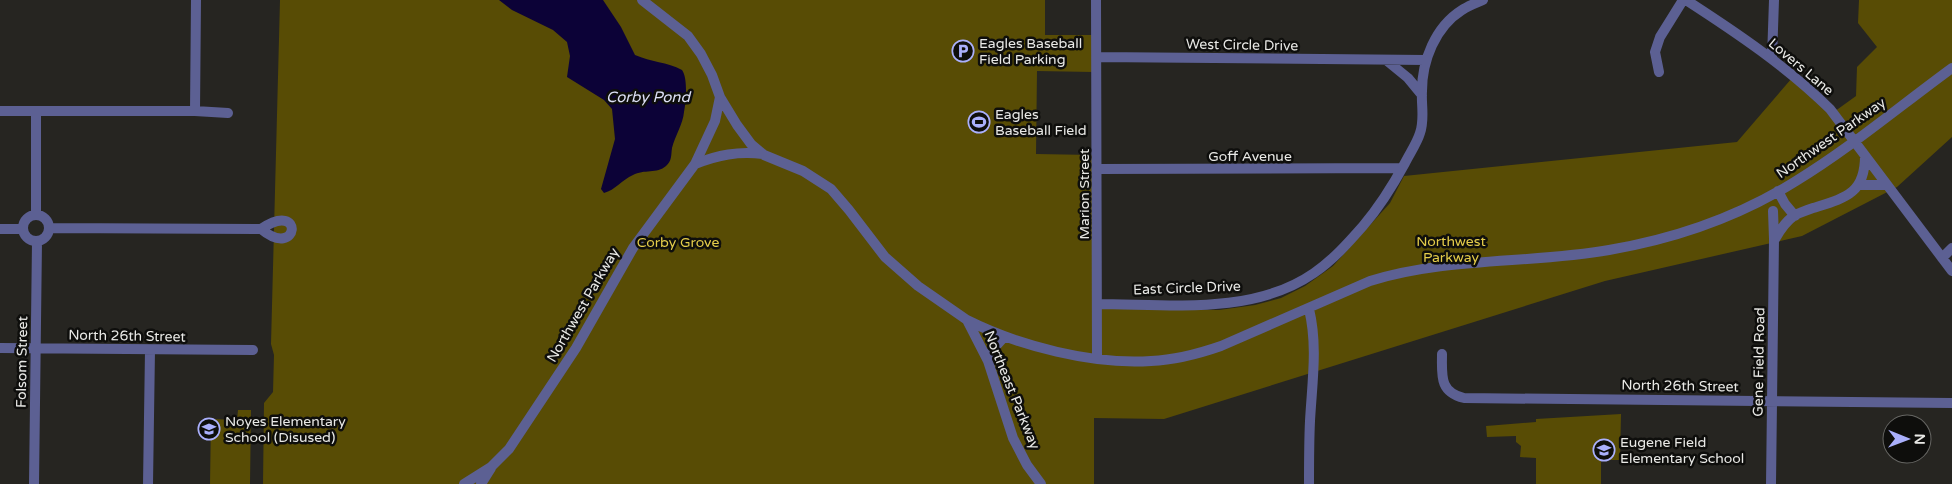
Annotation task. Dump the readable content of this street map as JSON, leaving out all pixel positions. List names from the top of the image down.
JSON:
{
  "streets": {
    "street": [
      "West Circle Drive",
      "Lovers Lane",
      "Northwest Parkway",
      "Goff Avenue",
      "Marion Street",
      "East Circle Drive",
      "North 26th Street",
      "Folsom Street",
      "Gene Field Road",
      "Northeast Parkway"
    ]
  },
  "crossings": [
    ["West Circle Drive", "Marion Street"],
    ["West Circle Drive", "East Circle Drive"],
    ["Northwest Parkway", "Marion Street"],
    ["Northwest Parkway", "Northeast Parkway"],
    ["Goff Avenue", "Marion Street"],
    ["Goff Avenue", "East Circle Drive"],
    ["Marion Street", "East Circle Drive"],
    ["North 26th Street", "Folsom Street"],
    ["North 26th Street", "Gene Field Road"]
  ],
  "water": ["Corby Pond"],
  "parks": ["Northwest Parkway", "Corby Grove"],
  "places": {
    "parking": ["Eagles Baseball Field Parking"],
    "sports": ["Eagles Baseball Field"],
    "school or university": ["Noyes Elementary School (Disused)", "Eugene Field Elementary School"]
  },
  "north": "right"
}
